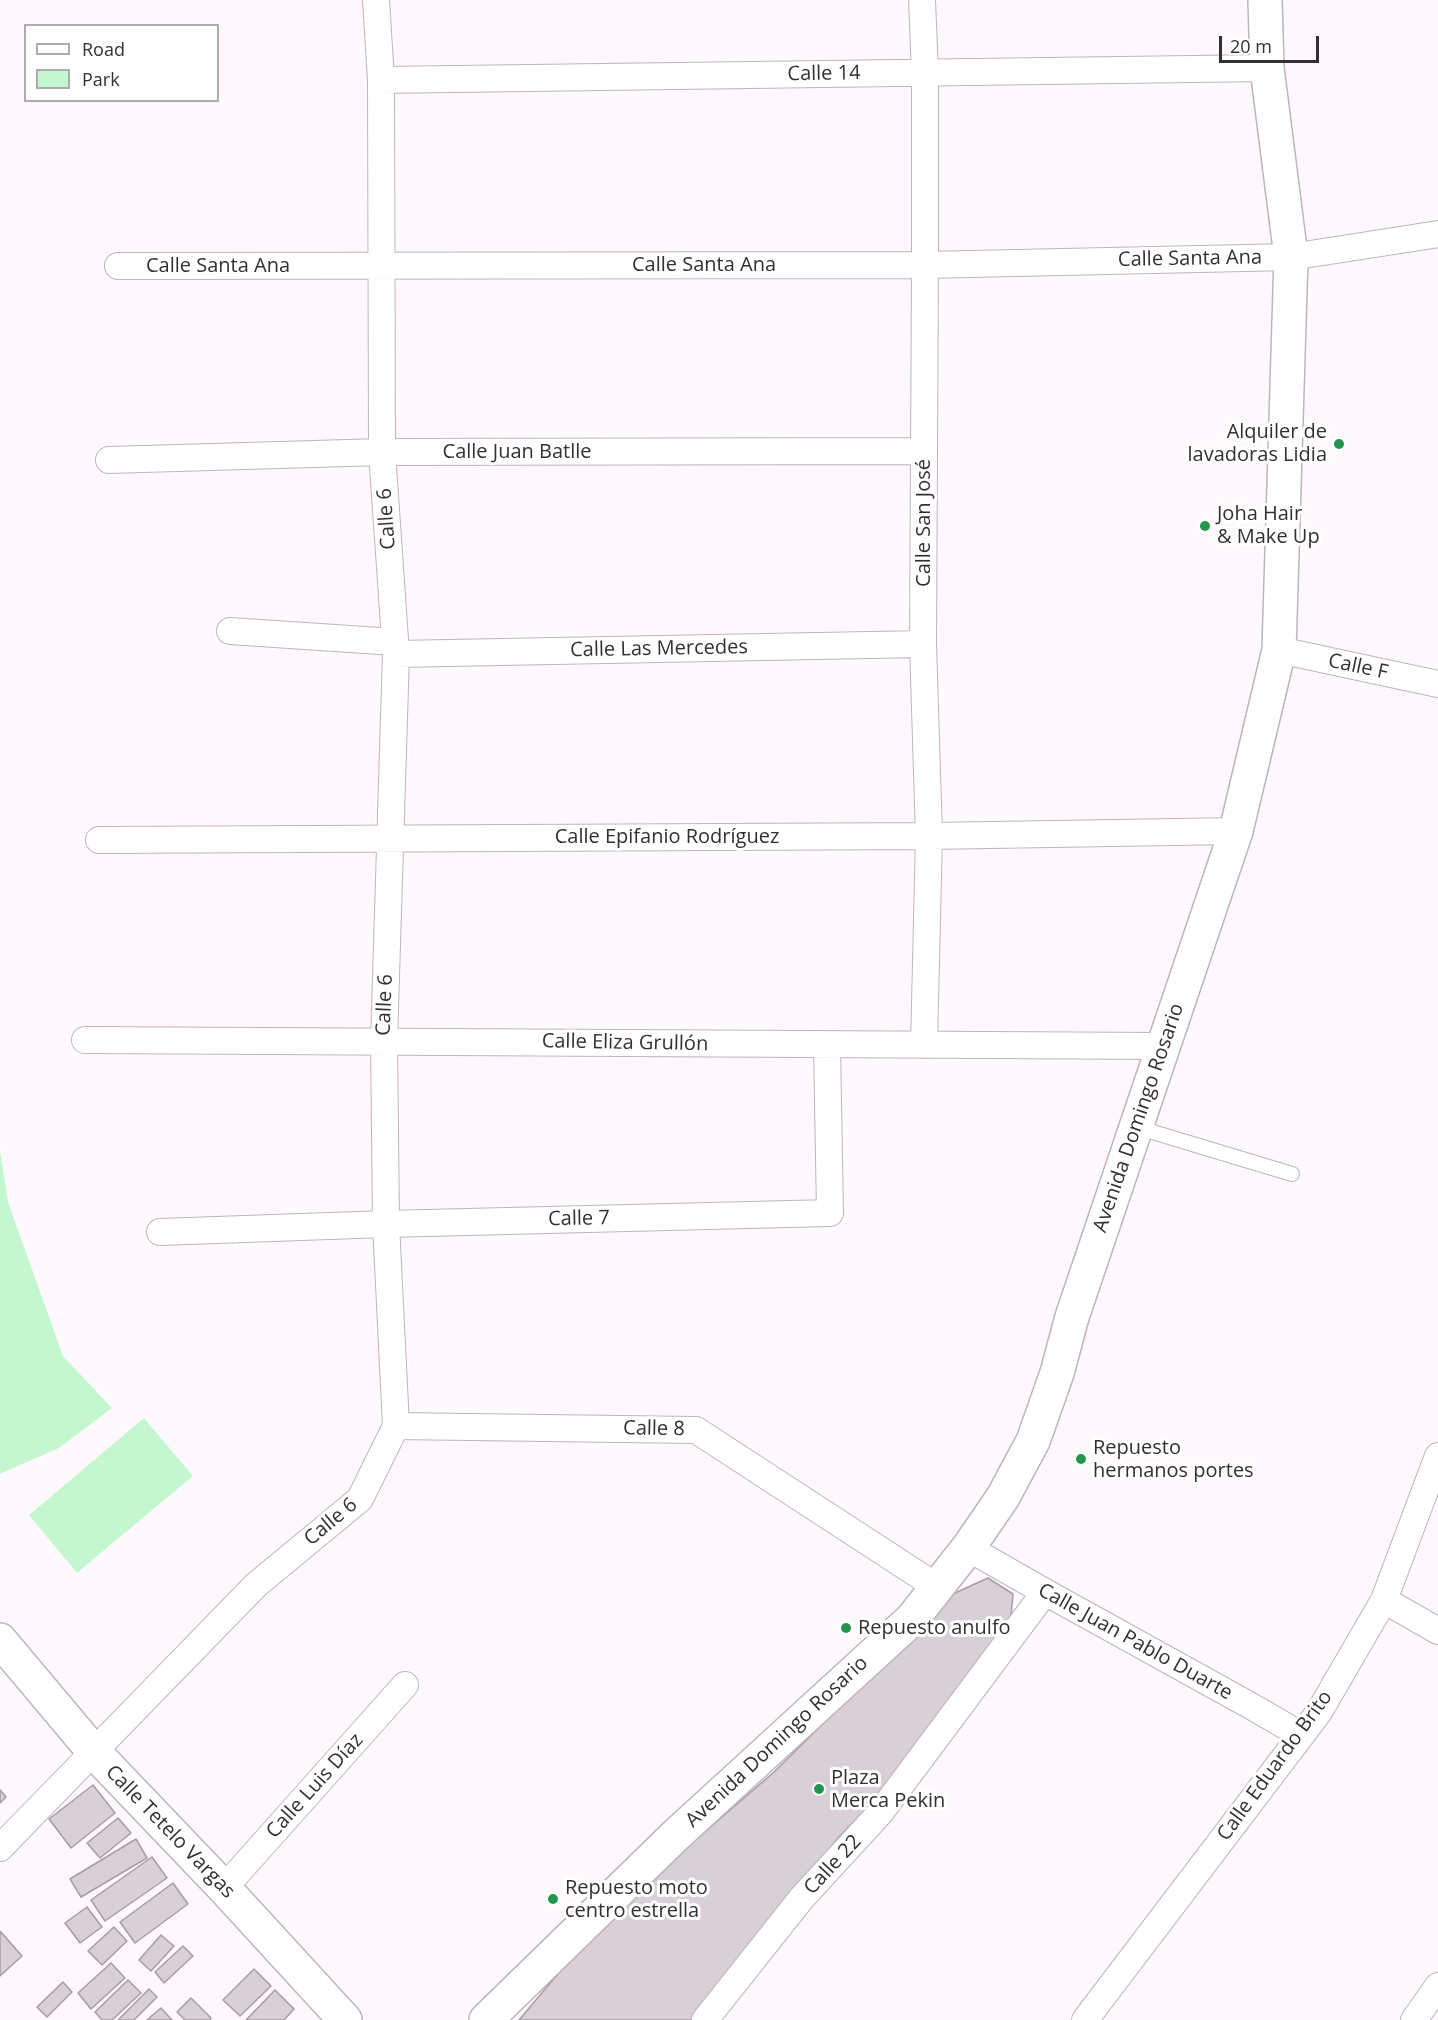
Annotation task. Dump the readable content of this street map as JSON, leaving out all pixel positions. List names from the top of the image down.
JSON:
{
  "streets": {
    "main road": ["Avenida Domingo Rosario", "Calle Tetelo Vargas"],
    "street": [
      "Calle 14",
      "Calle Santa Ana",
      "Calle Juan Batlle",
      "Calle 6",
      "Calle San José",
      "Calle Las Mercedes",
      "Calle F",
      "Calle Epifanio Rodríguez",
      "Calle Eliza Grullón",
      "Calle 7",
      "Calle 8",
      "Calle Juan Pablo Duarte",
      "Calle Eduardo Brito",
      "Calle Luis Díaz",
      "Calle 22"
    ]
  },
  "crossings": [
    ["Calle 14", "Calle 6"],
    ["Calle 14", "Calle San José"],
    ["Calle 14", "Avenida Domingo Rosario"],
    ["Calle Santa Ana", "Calle 6"],
    ["Calle Santa Ana", "Calle San José"],
    ["Calle Santa Ana", "Avenida Domingo Rosario"],
    ["Calle Juan Batlle", "Calle 6"],
    ["Calle Juan Batlle", "Calle San José"],
    ["Calle 6", "Calle Las Mercedes"],
    ["Calle 6", "Calle Epifanio Rodríguez"],
    ["Calle 6", "Calle Eliza Grullón"],
    ["Calle 6", "Calle 7"],
    ["Calle 6", "Calle 8"],
    ["Calle 6", "Calle Tetelo Vargas"],
    ["Calle San José", "Calle Las Mercedes"],
    ["Calle San José", "Calle Epifanio Rodríguez"],
    ["Calle San José", "Calle Eliza Grullón"],
    ["Calle F", "Avenida Domingo Rosario"],
    ["Calle Epifanio Rodríguez", "Avenida Domingo Rosario"],
    ["Calle Eliza Grullón", "Avenida Domingo Rosario"],
    ["Calle Eliza Grullón", "Calle 7"],
    ["Avenida Domingo Rosario", "Calle 8"],
    ["Avenida Domingo Rosario", "Calle Juan Pablo Duarte"],
    ["Calle Juan Pablo Duarte", "Calle Eduardo Brito"],
    ["Calle Juan Pablo Duarte", "Calle 22"],
    ["Calle Luis Díaz", "Calle Tetelo Vargas"]
  ],
  "places": [
    "Alquiler de lavadoras Lidia",
    "Joha Hair & Make Up",
    "Repuesto hermanos portes",
    "Repuesto anulfo",
    "Plaza Merca Pekin",
    "Repuesto moto centro estrella"
  ],
  "legend": ["Road", "Park"],
  "scale_bar": "20 m"
}
